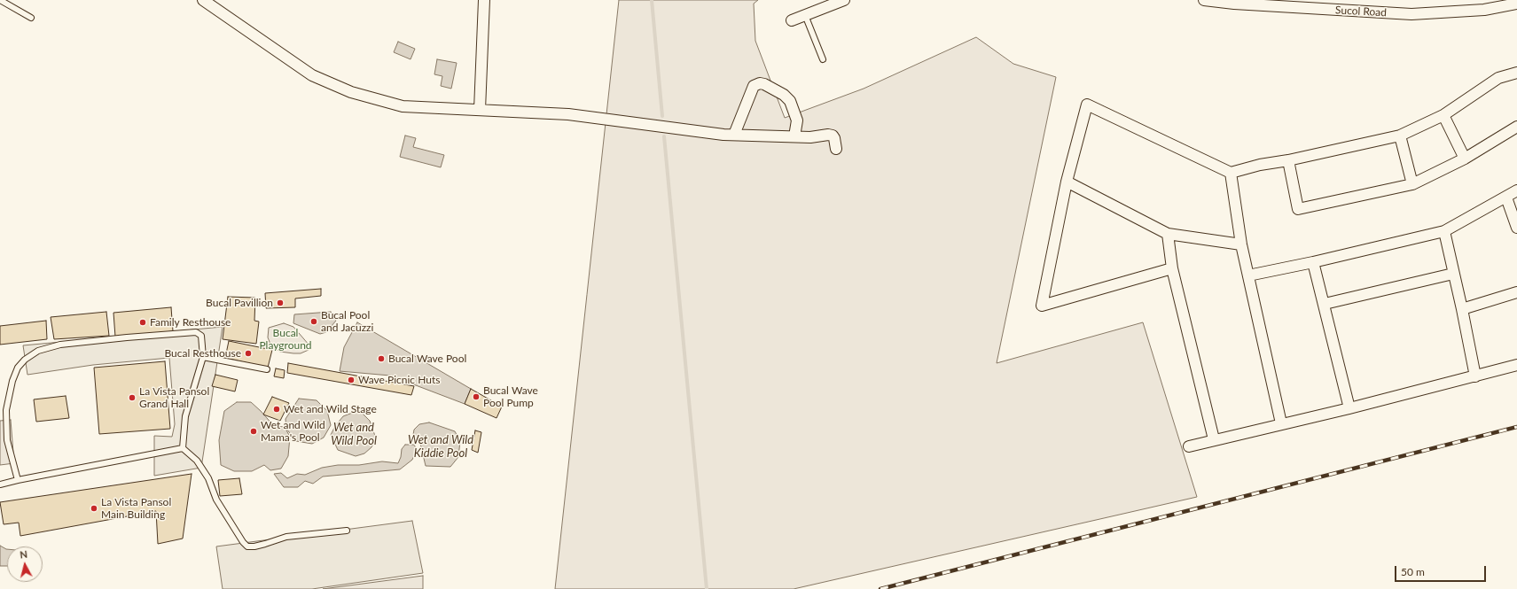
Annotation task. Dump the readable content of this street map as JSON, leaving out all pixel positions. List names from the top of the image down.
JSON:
{
  "streets": {
    "street": ["Sucol Road"]
  },
  "water": ["Wet and Wild Pool", "Wet and Wild Kiddie Pool"],
  "parks": ["Bucal Playground"],
  "places": [
    "Bucal Pavillion",
    "Bucal Pool and Jacuzzi",
    "Family Resthouse",
    "Bucal Resthouse",
    "Bucal Wave Pool",
    "Wave Picnic Huts",
    "Bucal Wave Pool Pump",
    "La Vista Pansol Grand Hall",
    "Wet and Wild Stage",
    "Wet and Wild Mama's Pool",
    "La Vista Pansol Main Building"
  ],
  "scale_bar": "50 m",
  "north": "top"
}
